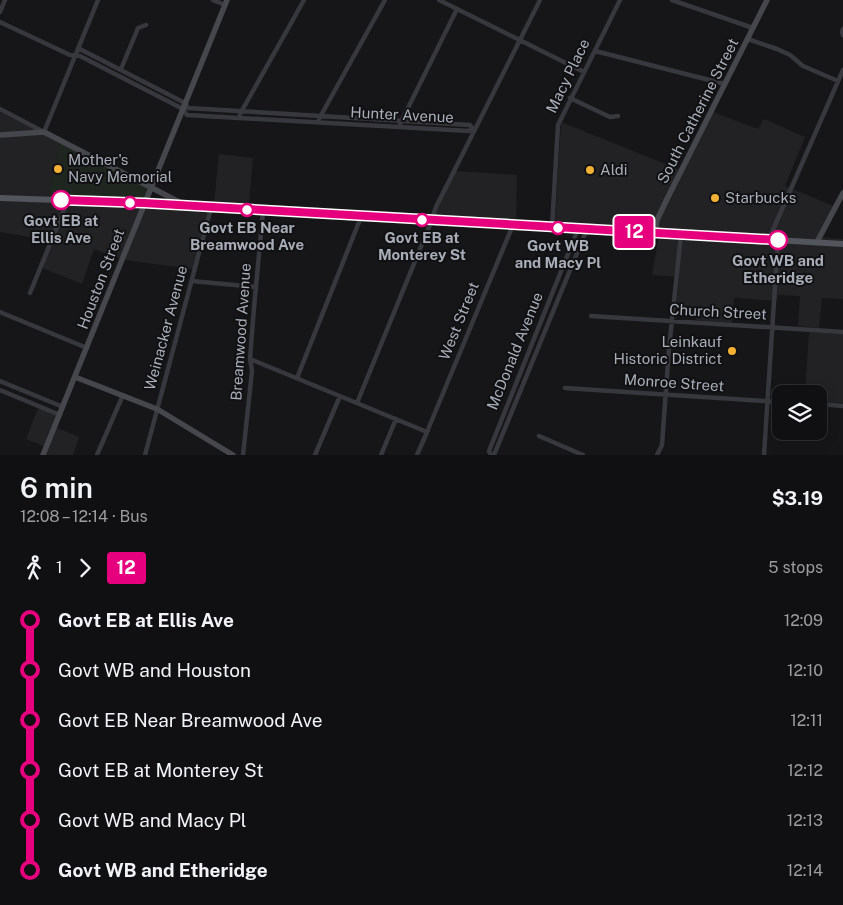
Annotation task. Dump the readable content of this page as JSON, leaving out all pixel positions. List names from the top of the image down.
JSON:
{
  "streets": {
    "street": [
      "Macy Place",
      "South Catherine Street",
      "Hunter Avenue",
      "Houston Street",
      "Church Street",
      "West Street",
      "Weinacker Avenue",
      "Breamwood Avenue",
      "McDonald Avenue",
      "Monroe Street"
    ]
  },
  "crossings": [
    ["Hunter Avenue", "Houston Street"]
  ],
  "places": [
    "Mother's Navy Memorial",
    "Aldi",
    "Starbucks",
    "Govt EB at Ellis Ave",
    "Govt EB Near Breamwood Ave",
    "Govt EB at Monterey St",
    "Govt WB and Macy Pl",
    "Govt WB and Etheridge",
    "Leinkauf Historic District"
  ],
  "lines": ["bus line 12"],
  "page": {
    "on_map": "12",
    "heading": ["6 min", "12:08 – 12:14 · Bus", "$3.19"],
    "legs": ["1", "12", "5 stops"],
    "list": [
      {
        "name": "Govt EB at Ellis Ave",
        "value": "12:09"
      },
      {
        "name": "Govt WB and Houston",
        "value": "12:10"
      },
      {
        "name": "Govt EB Near Breamwood Ave",
        "value": "12:11"
      },
      {
        "name": "Govt EB at Monterey St",
        "value": "12:12"
      },
      {
        "name": "Govt WB and Macy Pl",
        "value": "12:13"
      },
      {
        "name": "Govt WB and Etheridge",
        "value": "12:14"
      }
    ]
  }
}
